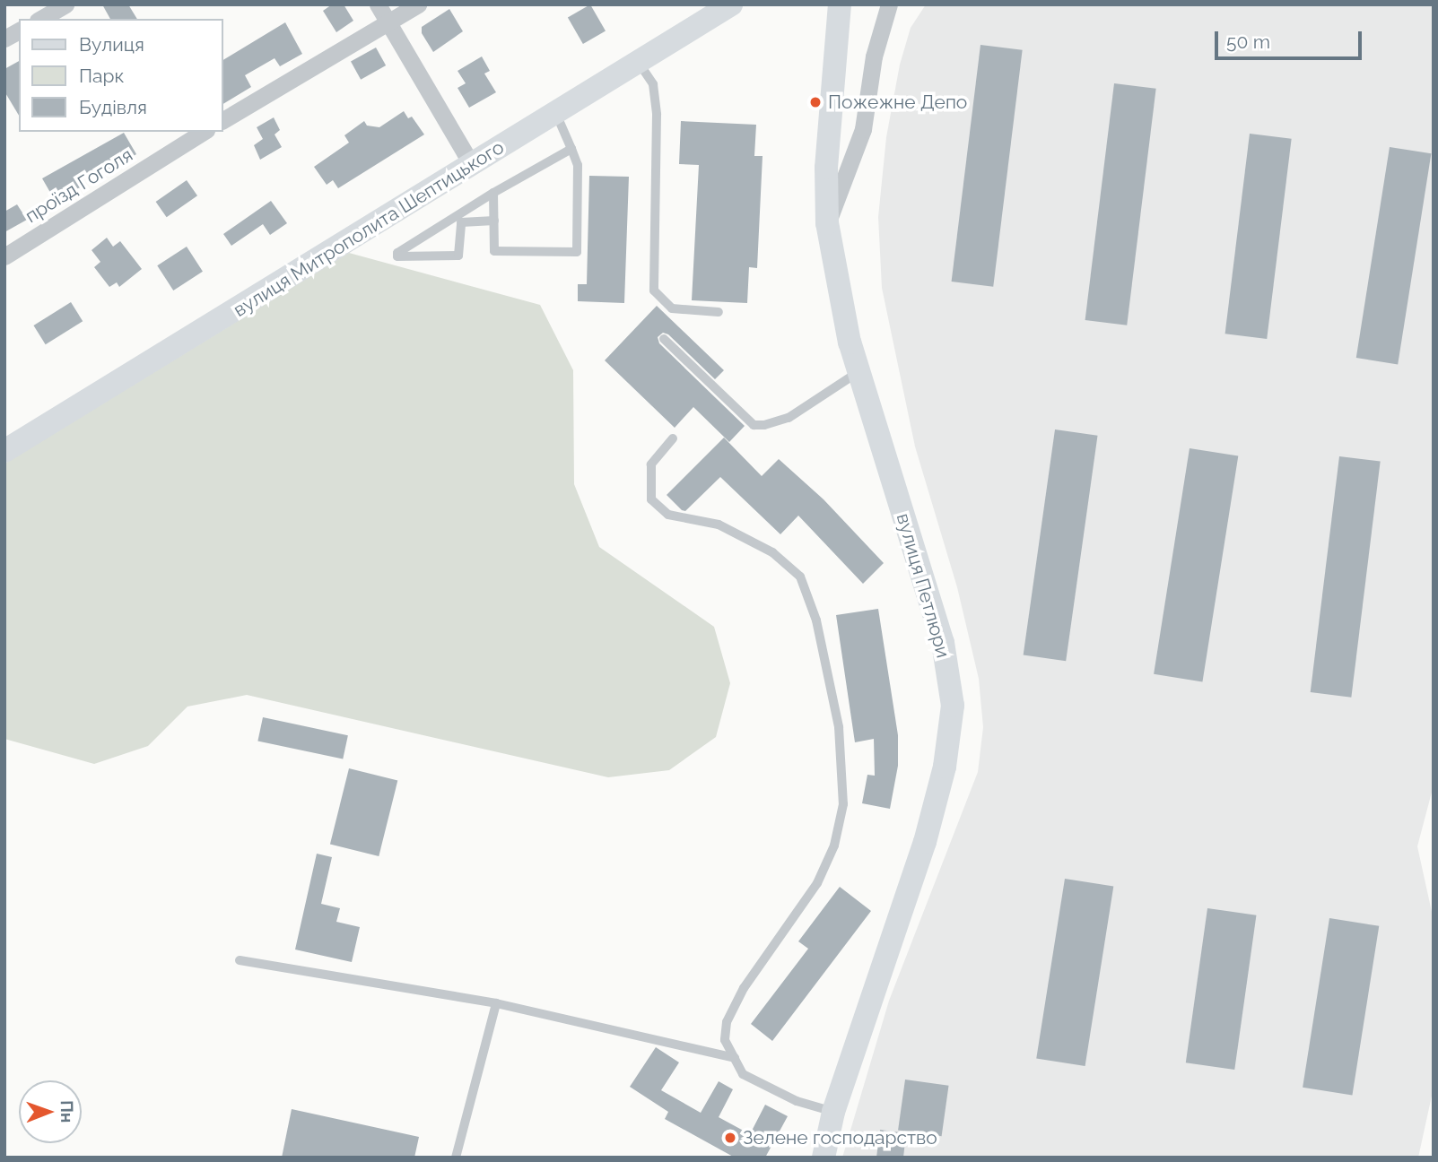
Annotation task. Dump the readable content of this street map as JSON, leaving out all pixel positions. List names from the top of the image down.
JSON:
{
  "streets": {
    "main road": ["вулиця Митрополита Шептицького", "вулиця Петлюри"],
    "street": ["проїзд Гоголя"]
  },
  "places": ["Пожежне Депо", "Зелене господарство"],
  "legend": ["Вулиця", "Парк", "Будівля"],
  "scale_bar": "50 m",
  "north": "right"
}
